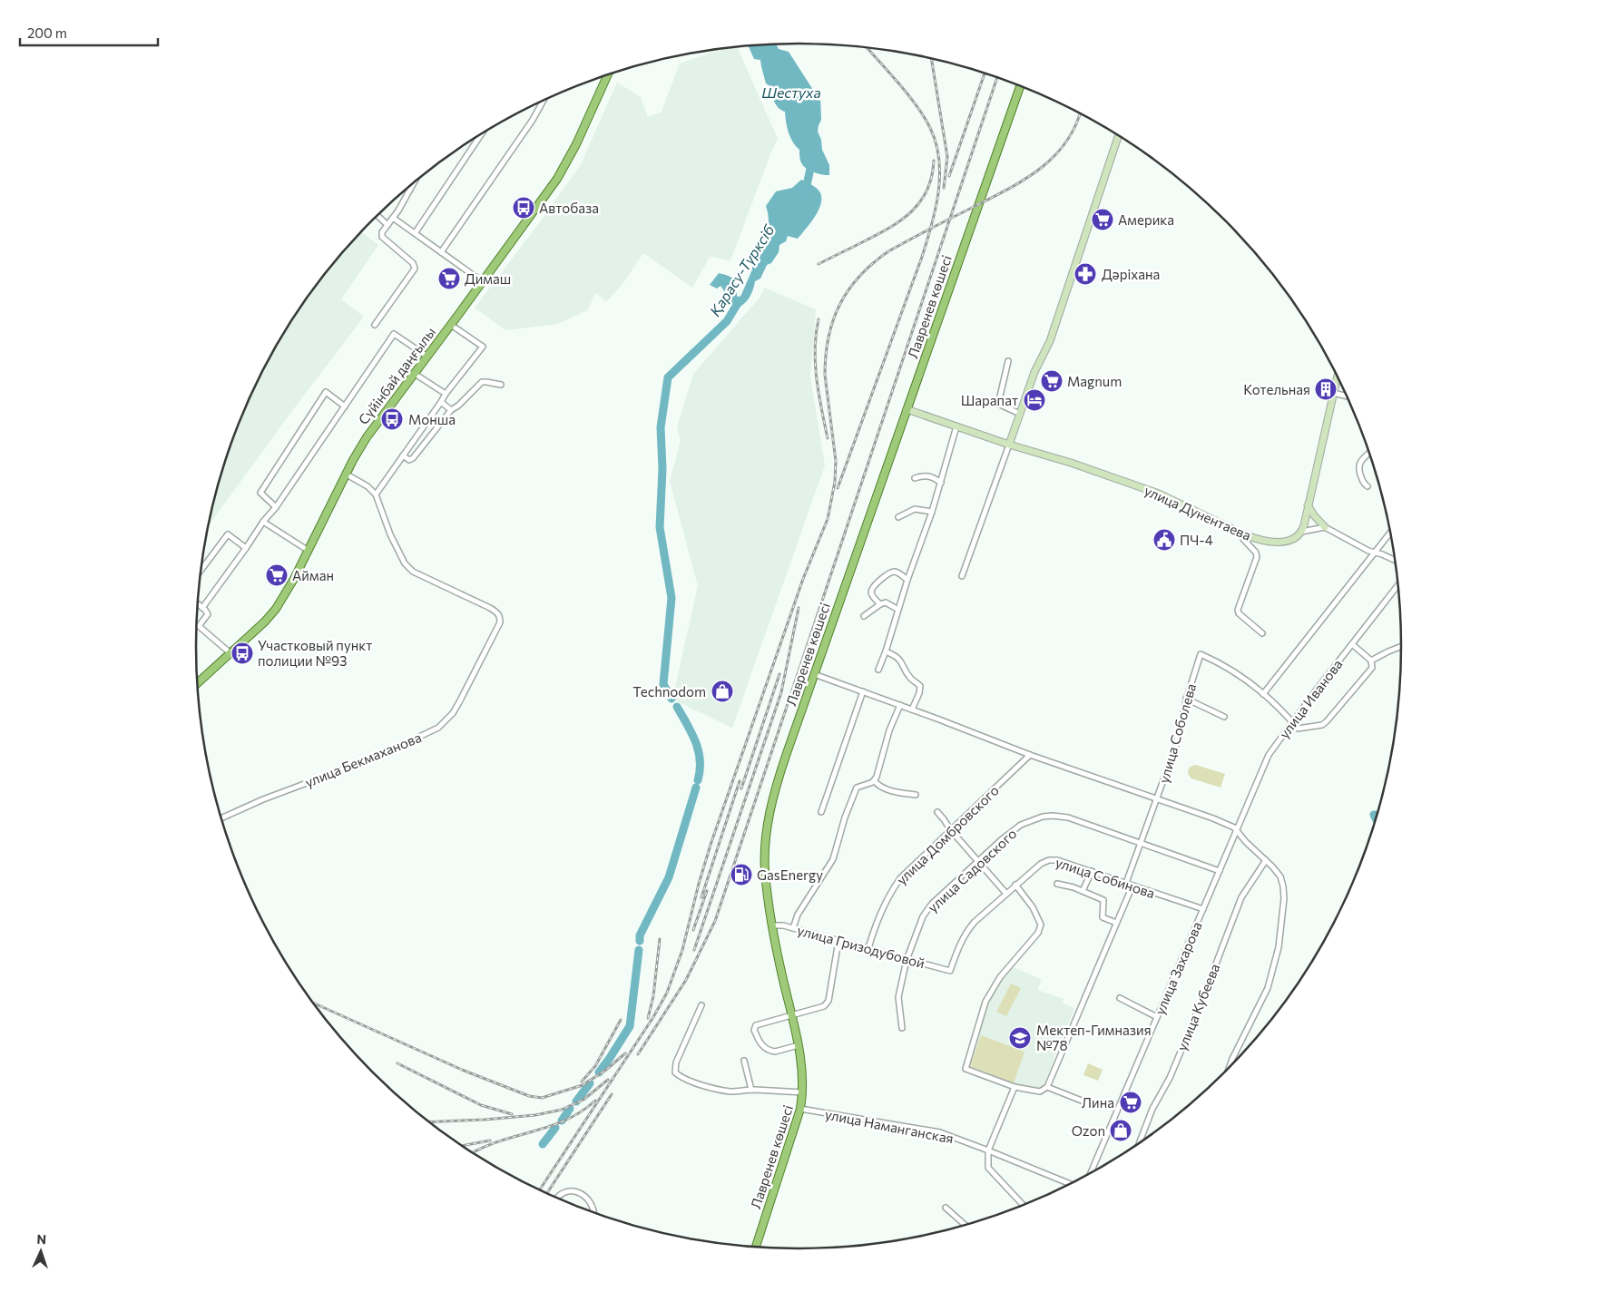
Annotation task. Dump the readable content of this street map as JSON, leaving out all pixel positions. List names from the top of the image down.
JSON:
{
  "streets": {
    "main road": ["Лавренев көшесі", "Сүйінбай даңғылы"],
    "street": [
      "улица Дунентаева",
      "улица Иванова",
      "улица Соболева",
      "улица Бекмаханова",
      "улица Домбровского",
      "улица Садовского",
      "улица Собинова",
      "улица Гризодубовой",
      "улица Захарова",
      "улица Кубеева",
      "улица Наманганская"
    ]
  },
  "crossings": [
    ["Лавренев көшесі", "улица Дунентаева"],
    ["Лавренев көшесі", "улица Гризодубовой"],
    ["Лавренев көшесі", "улица Наманганская"],
    ["улица Иванова", "улица Соболева"],
    ["улица Иванова", "улица Захарова"],
    ["улица Соболева", "улица Садовского"],
    ["улица Соболева", "улица Собинова"],
    ["улица Домбровского", "улица Гризодубовой"],
    ["улица Садовского", "улица Гризодубовой"],
    ["улица Садовского", "улица Захарова"],
    ["улица Собинова", "улица Гризодубовой"],
    ["улица Собинова", "улица Захарова"]
  ],
  "water": ["Шестуха", "Қарасу-Түрксіб"],
  "places": {
    "bus stop": ["Автобаза", "Монша", "Участковый пункт полиции №93"],
    "supermarket": [
      "Америка",
      "Димаш",
      "Magnum",
      "Айман",
      "Лина"
    ],
    "pharmacy": ["Дəріхана"],
    "building": ["Котельная"],
    "hotel": ["Шарапат"],
    "public building": ["ПЧ-4"],
    "shop": ["Technodom", "Ozon"],
    "fuel station": ["GasEnergy"],
    "school or university": ["Мектеп-Гимназия №78"]
  },
  "scale_bar": "200 m",
  "north": "top"
}
